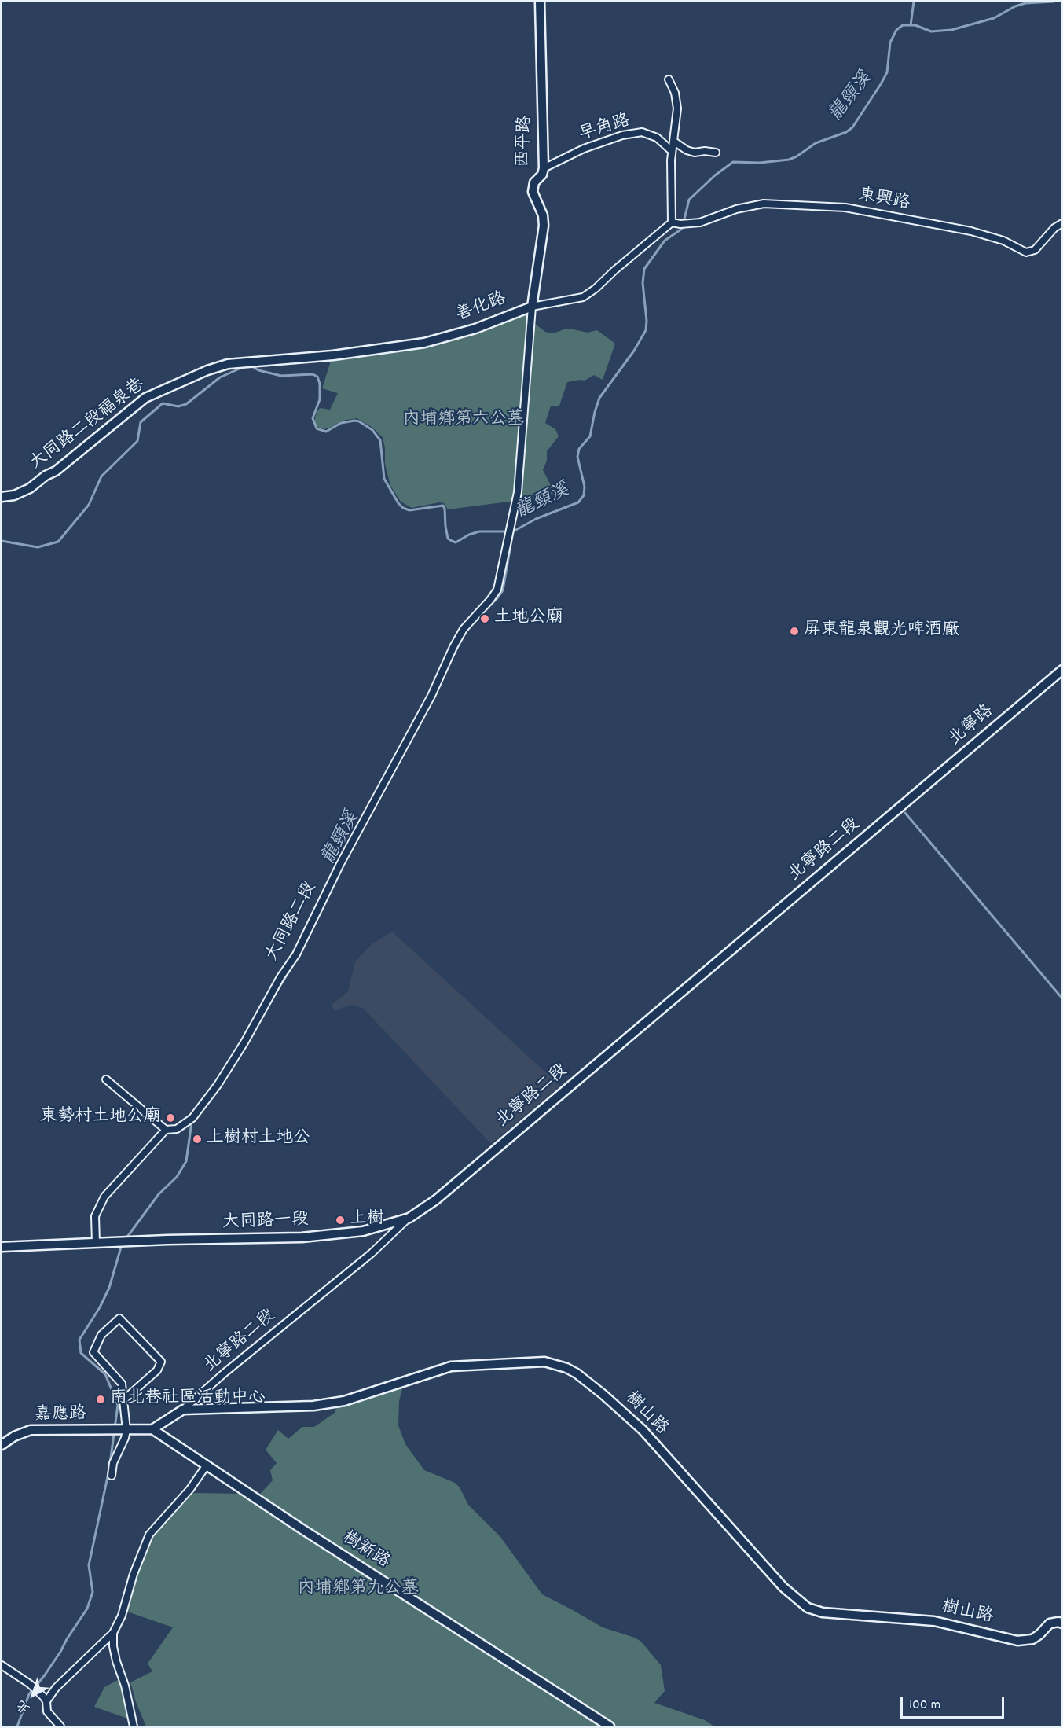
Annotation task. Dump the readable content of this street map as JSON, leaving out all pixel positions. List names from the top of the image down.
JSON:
{
  "streets": {
    "street": [
      "早角路",
      "西平路",
      "東興路",
      "善化路",
      "大同路二段福泉巷",
      "北寧路",
      "北寧路二段",
      "大同路二段",
      "大同路一段",
      "樹山路",
      "嘉應路",
      "樹新路"
    ]
  },
  "crossings": [
    ["早角路", "西平路"],
    ["西平路", "善化路"],
    ["西平路", "大同路二段"],
    ["東興路", "善化路"],
    ["善化路", "大同路二段福泉巷"],
    ["善化路", "大同路二段"],
    ["北寧路", "北寧路二段"],
    ["北寧路二段", "大同路一段"],
    ["北寧路二段", "樹山路"],
    ["大同路二段", "大同路一段"],
    ["嘉應路", "樹新路"]
  ],
  "water": ["龍頸溪"],
  "parks": ["內埔鄉第六公墓", "內埔鄉第九公墓"],
  "places": [
    "土地公廟",
    "屏東龍泉觀光啤酒廠",
    "東勢村土地公廟",
    "上樹村土地公",
    "上樹",
    "南北巷社區活動中心"
  ],
  "scale_bar": "100 m",
  "north": "bottom left"
}
